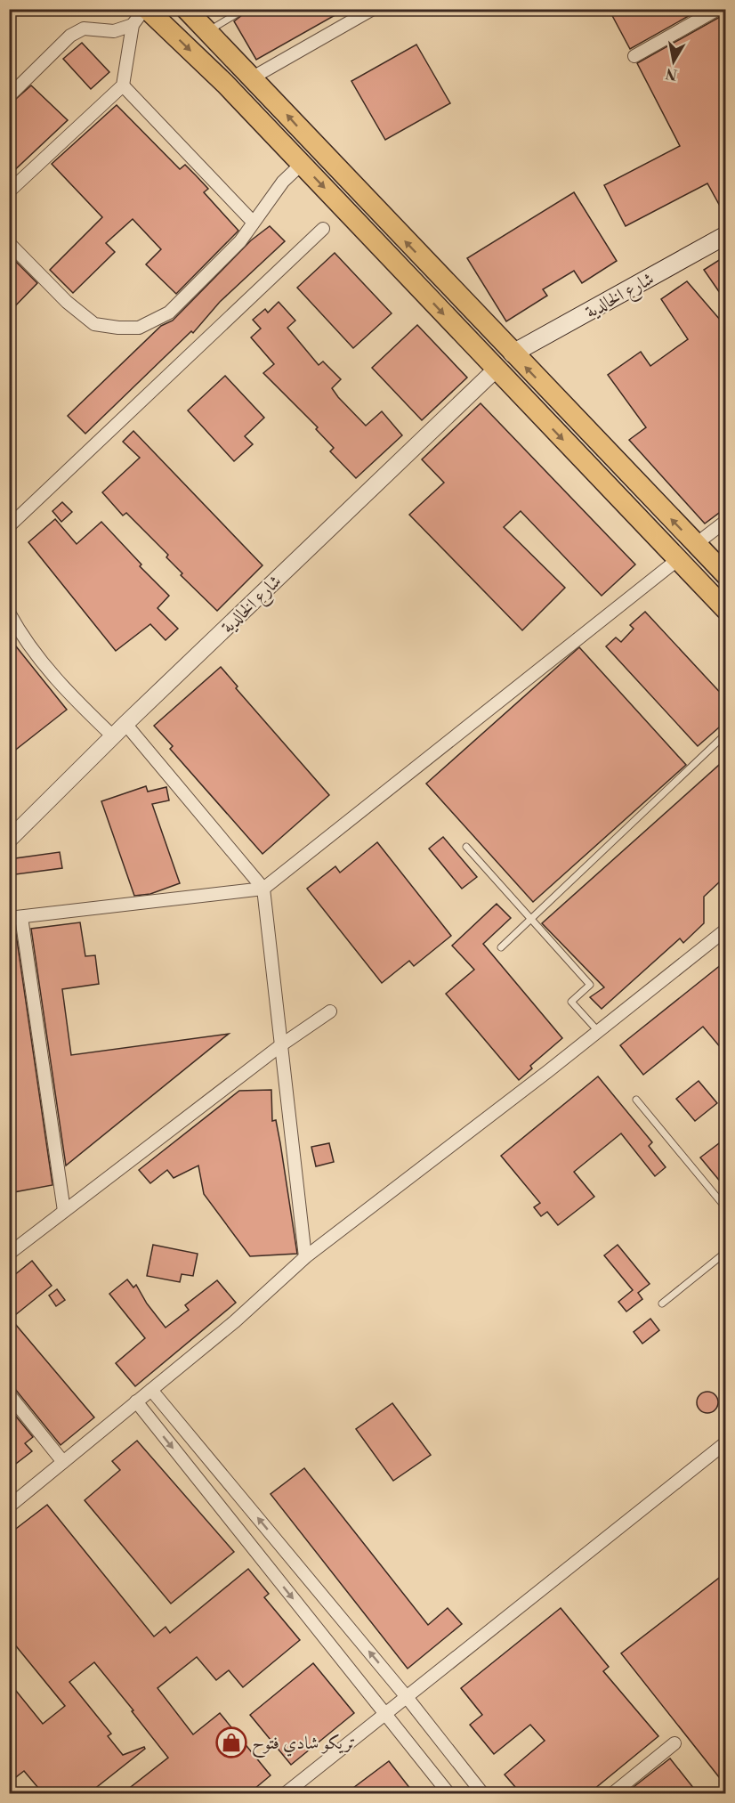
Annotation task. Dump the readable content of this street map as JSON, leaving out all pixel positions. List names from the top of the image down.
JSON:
{
  "streets": {
    "main road": ["شارع الخالدية"]
  },
  "places": {
    "shop": ["تريكو شادي فتوح"]
  },
  "north": "bottom"
}
